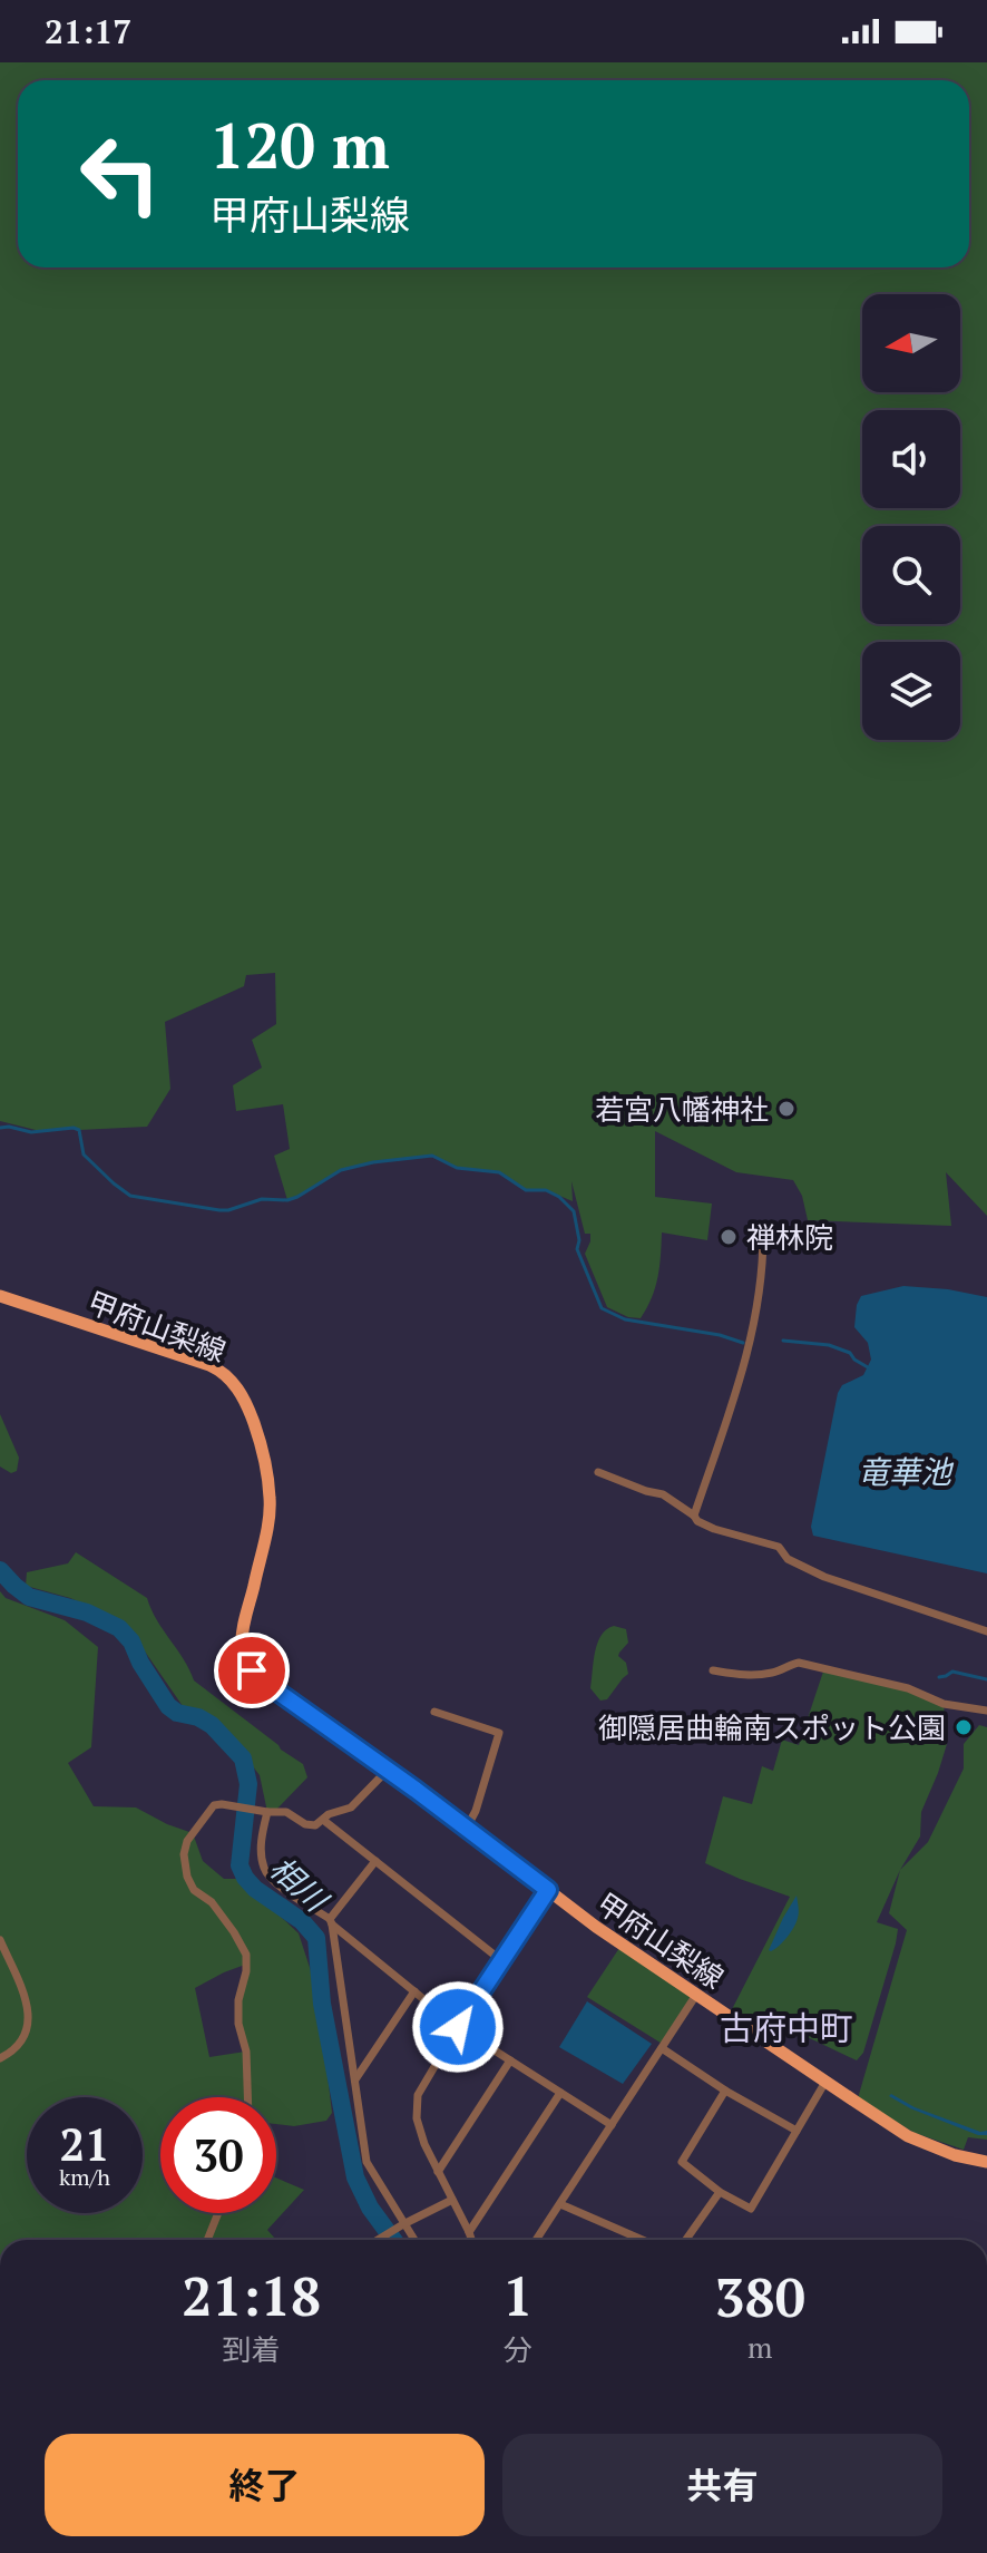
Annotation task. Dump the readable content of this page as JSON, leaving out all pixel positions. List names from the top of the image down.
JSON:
{
  "streets": {
    "main road": ["甲府山梨線"]
  },
  "districts": ["古府中町"],
  "water": ["竜華池", "相川"],
  "places": ["若宮八幡神社", "禅林院", "御隠居曲輪南スポット公園"],
  "north": "left",
  "page": {
    "status": "21:17",
    "turn": ["120 m", "甲府山梨線"],
    "speed": "21 km/h",
    "limit": "30",
    "eta": [
      "21:18",
      "到着",
      "1",
      "分",
      "380",
      "m"
    ],
    "buttons": ["終了", "共有"]
  }
}
